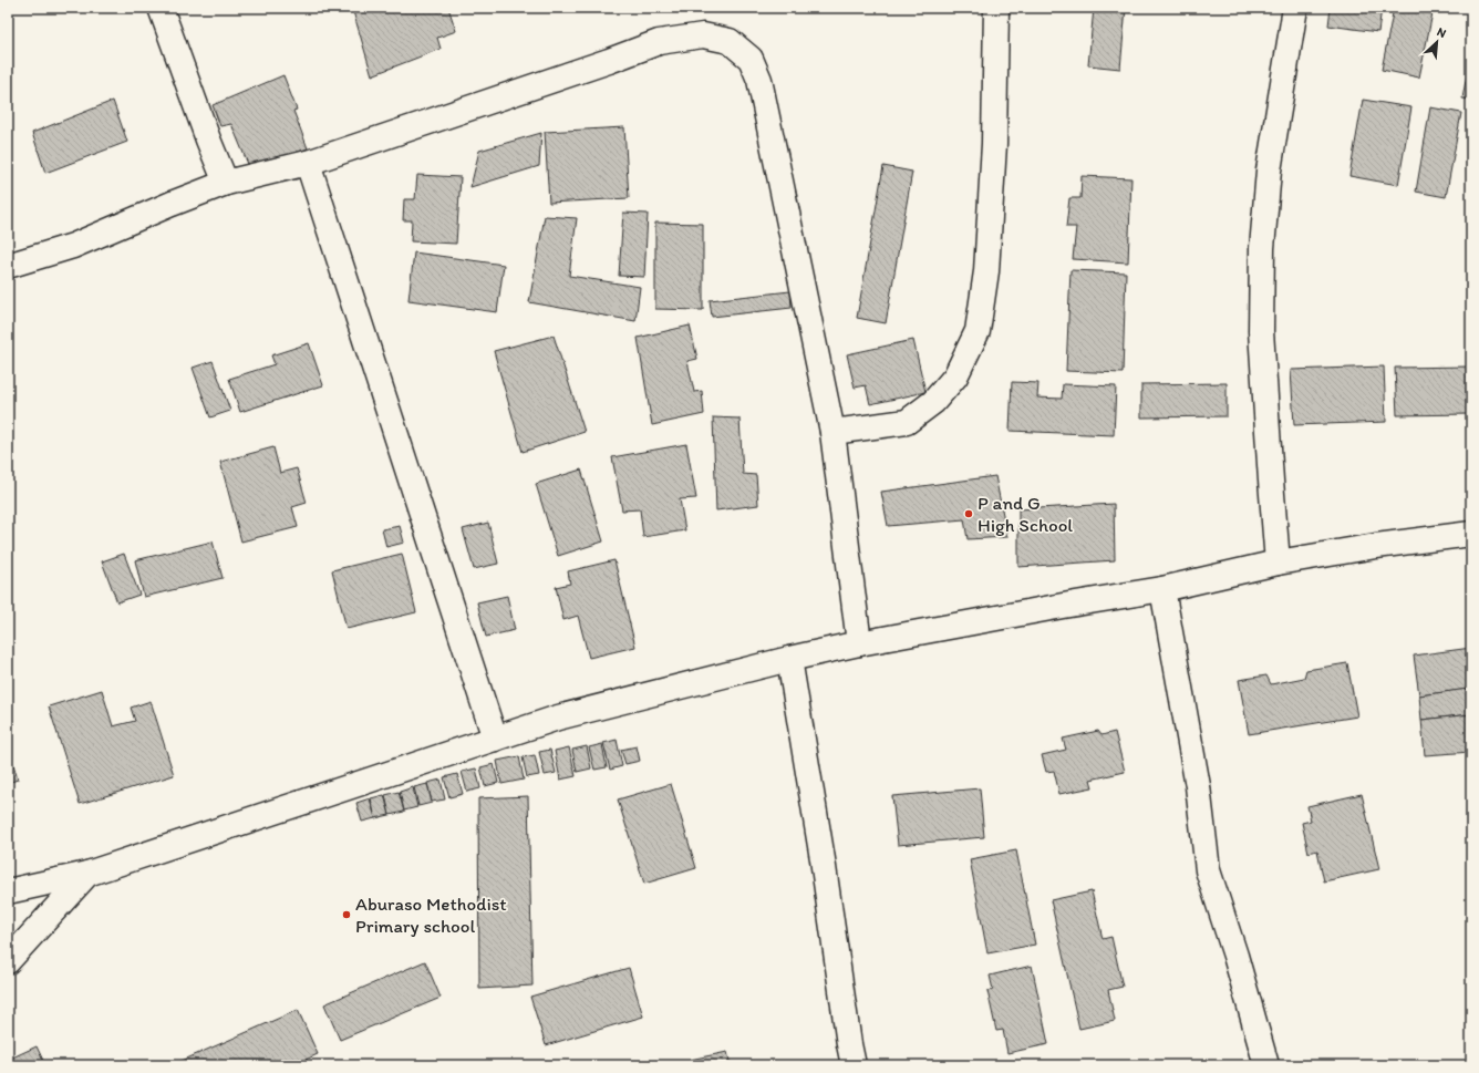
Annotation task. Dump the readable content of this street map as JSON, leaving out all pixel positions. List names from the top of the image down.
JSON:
{
  "places": ["P and G High School", "Aburaso Methodist Primary school"],
  "north": "top right"
}
